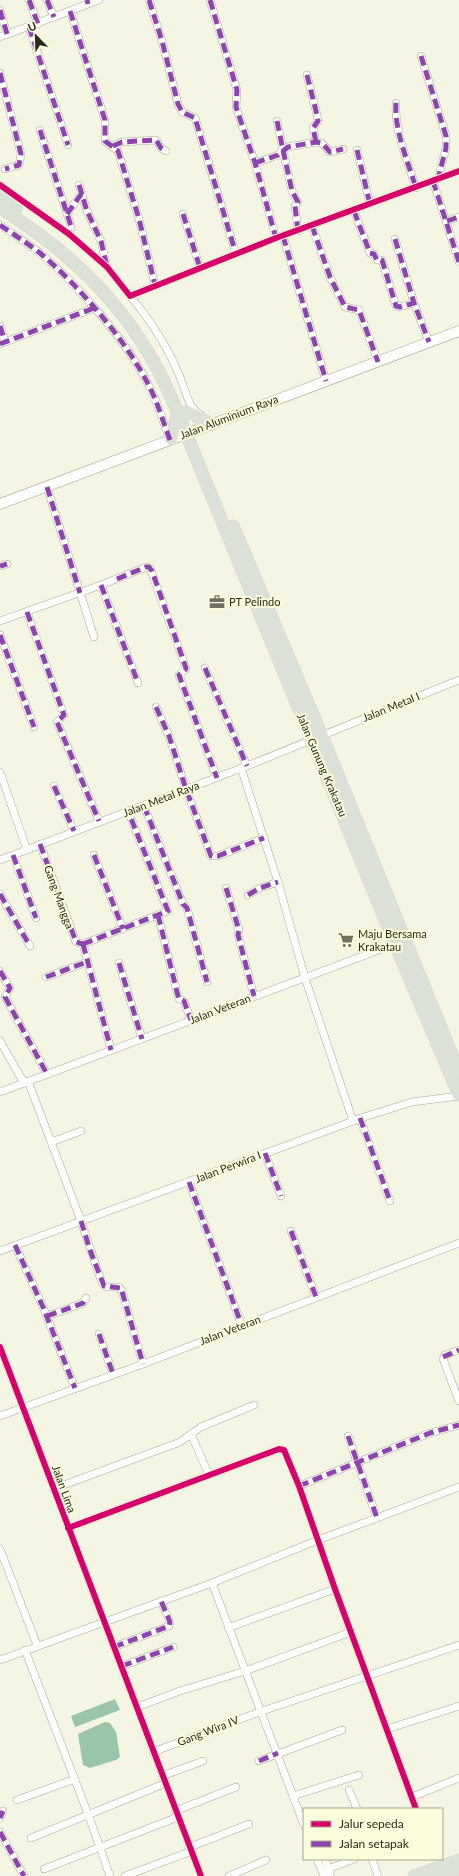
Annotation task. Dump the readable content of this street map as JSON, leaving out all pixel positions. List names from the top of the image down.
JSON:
{
  "streets": {
    "highway": ["Jalan Gunung Krakatau"],
    "street": [
      "Jalan Aluminium Raya",
      "Jalan Metal I",
      "Jalan Metal Raya",
      "Gang Mangga",
      "Jalan Veteran",
      "Jalan Perwira I",
      "Jalan Lima",
      "Gang Wira IV"
    ]
  },
  "crossings": [
    ["Jalan Aluminium Raya", "Jalan Gunung Krakatau"],
    ["Jalan Metal I", "Jalan Gunung Krakatau"],
    ["Jalan Metal I", "Jalan Metal Raya"],
    ["Jalan Gunung Krakatau", "Jalan Metal Raya"],
    ["Jalan Gunung Krakatau", "Jalan Veteran"],
    ["Jalan Gunung Krakatau", "Jalan Perwira I"],
    ["Jalan Metal Raya", "Gang Mangga"],
    ["Jalan Veteran", "Jalan Lima"],
    ["Jalan Lima", "Gang Wira IV"]
  ],
  "places": {
    "office": ["PT Pelindo"],
    "supermarket": ["Maju Bersama Krakatau"]
  },
  "legend": ["Jalur sepeda", "Jalan setapak"],
  "north": "top left"
}
